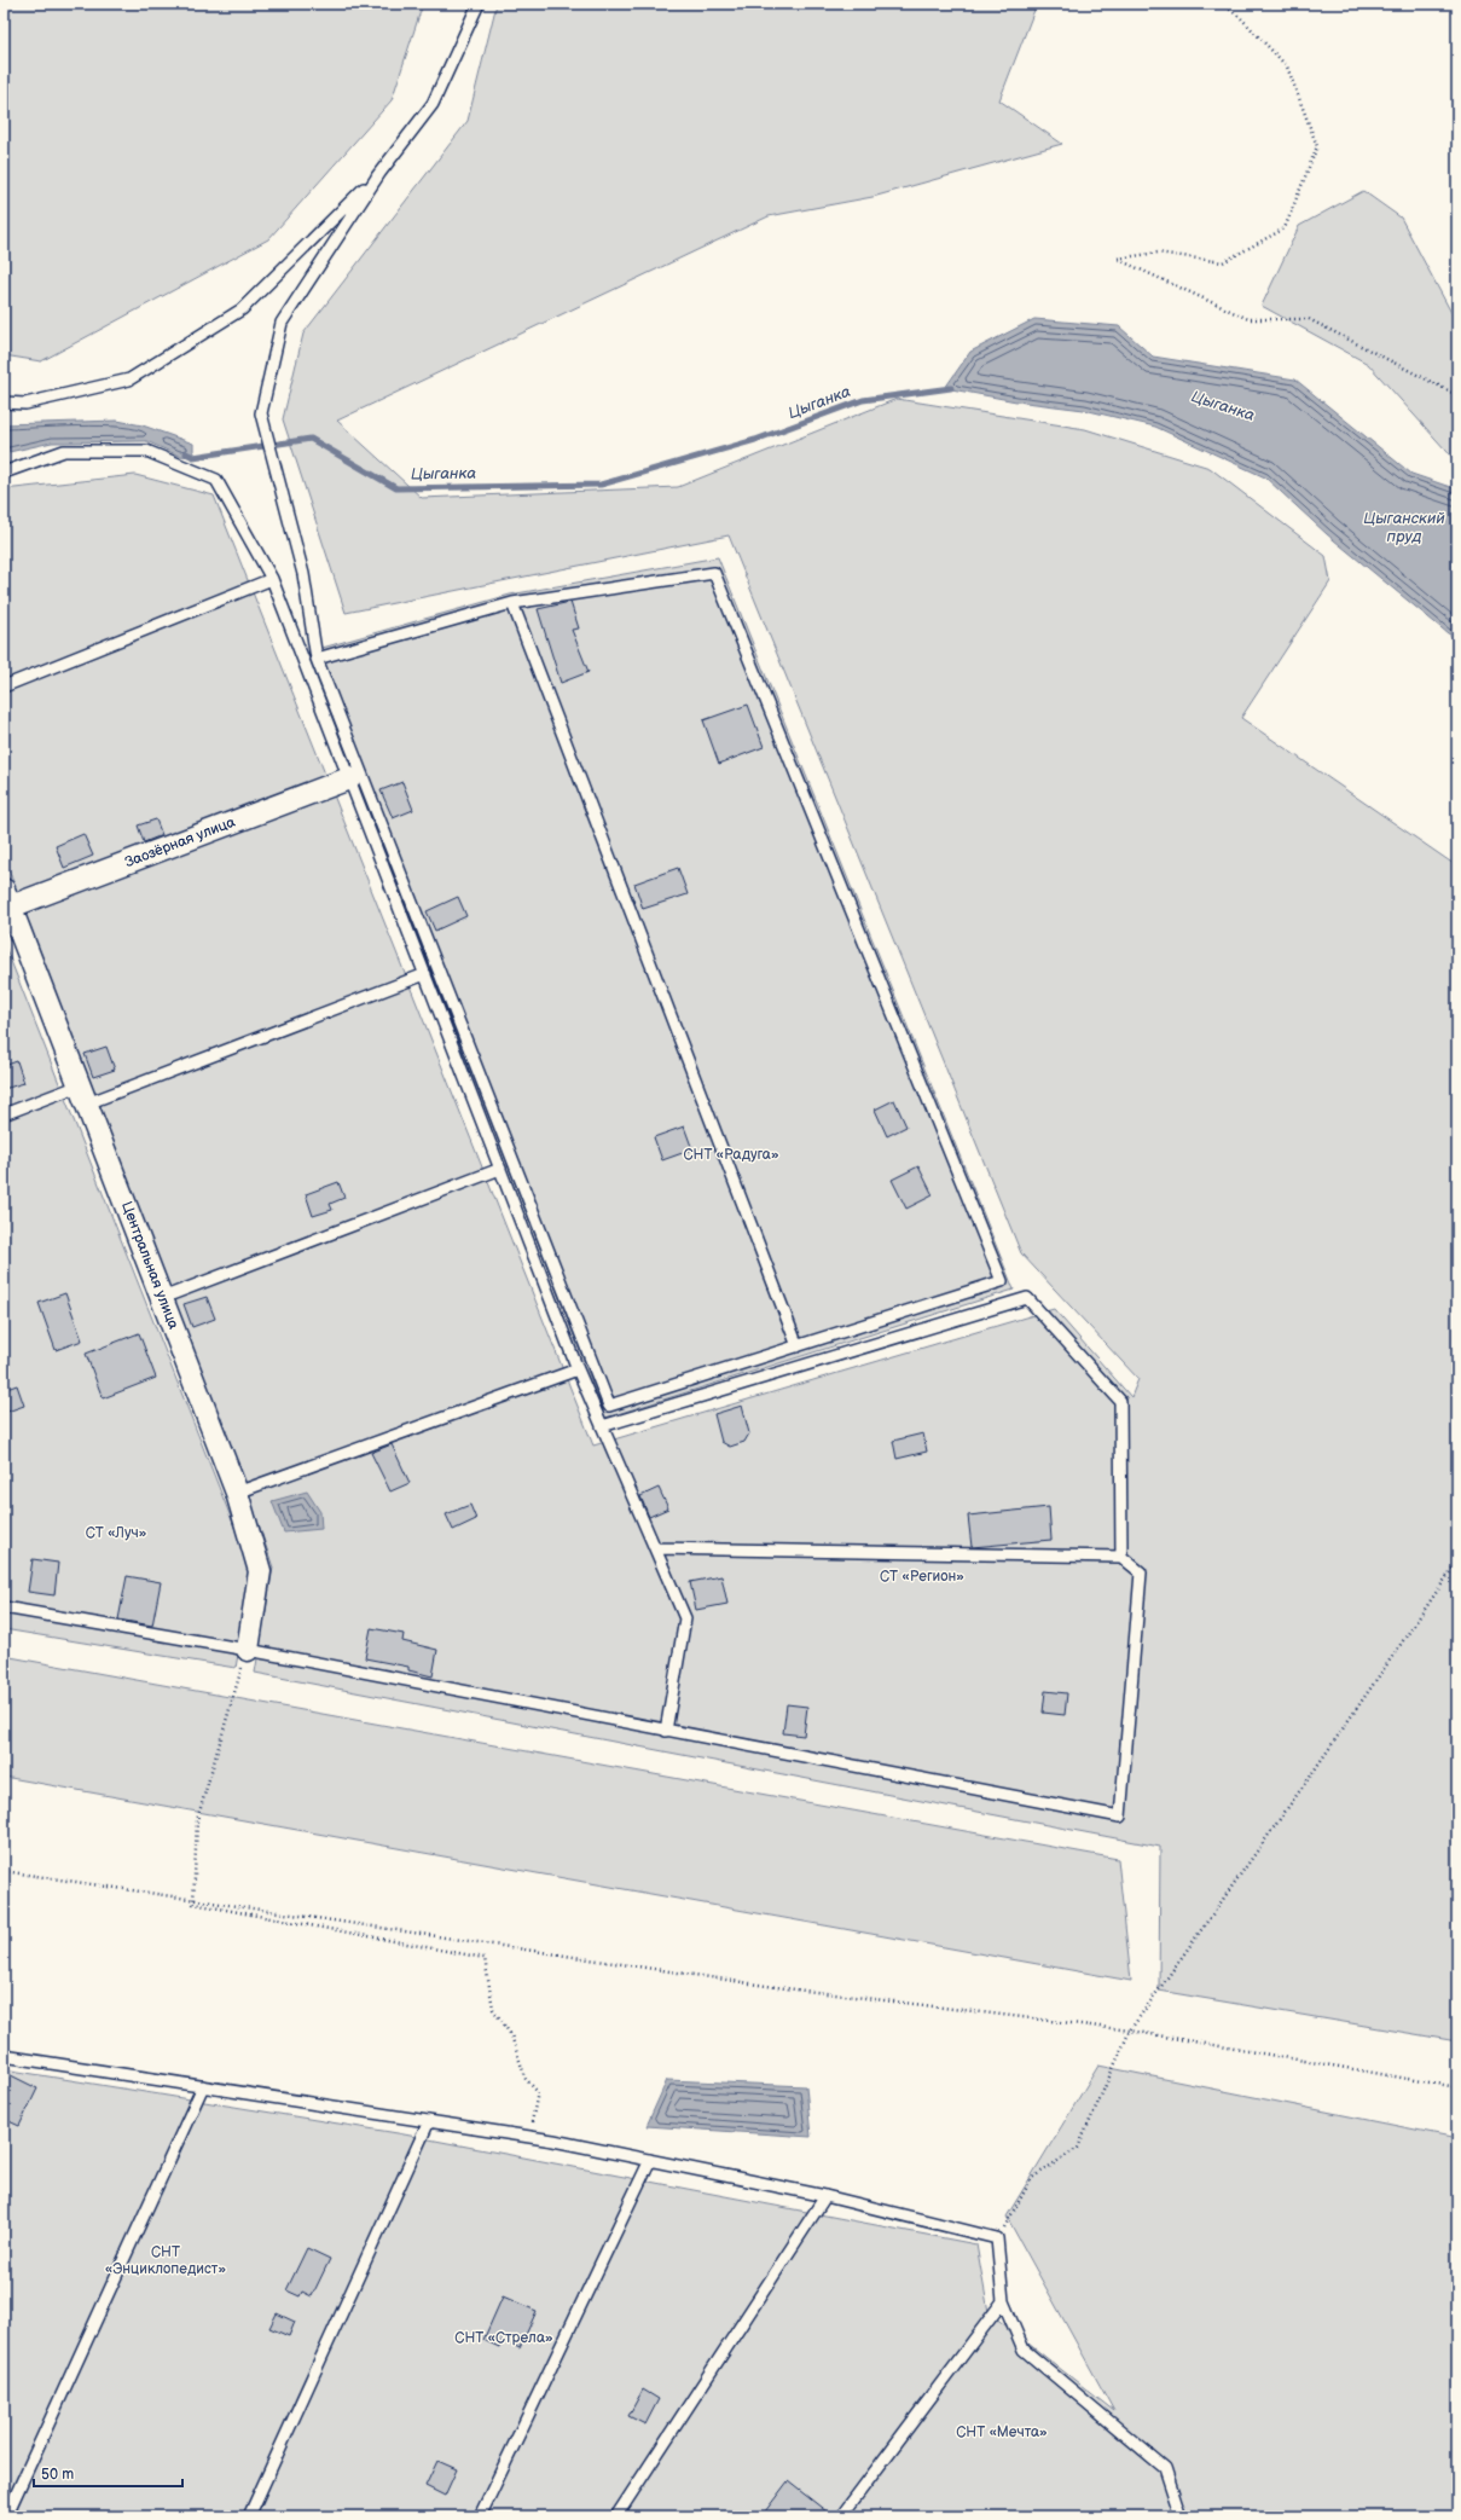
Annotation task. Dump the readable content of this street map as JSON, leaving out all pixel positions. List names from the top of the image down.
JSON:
{
  "streets": {
    "street": ["Заозёрная улица", "Центральная улица"]
  },
  "crossings": [
    ["Заозёрная улица", "Центральная улица"]
  ],
  "water": ["Цыганка", "Цыганский пруд"],
  "parks": [
    "СНТ «Радуга»",
    "СТ «Луч»",
    "СТ «Регион»",
    "СНТ «Энциклопедист»",
    "СНТ «Стрела»",
    "СНТ «Мечта»"
  ],
  "scale_bar": "50 m"
}
